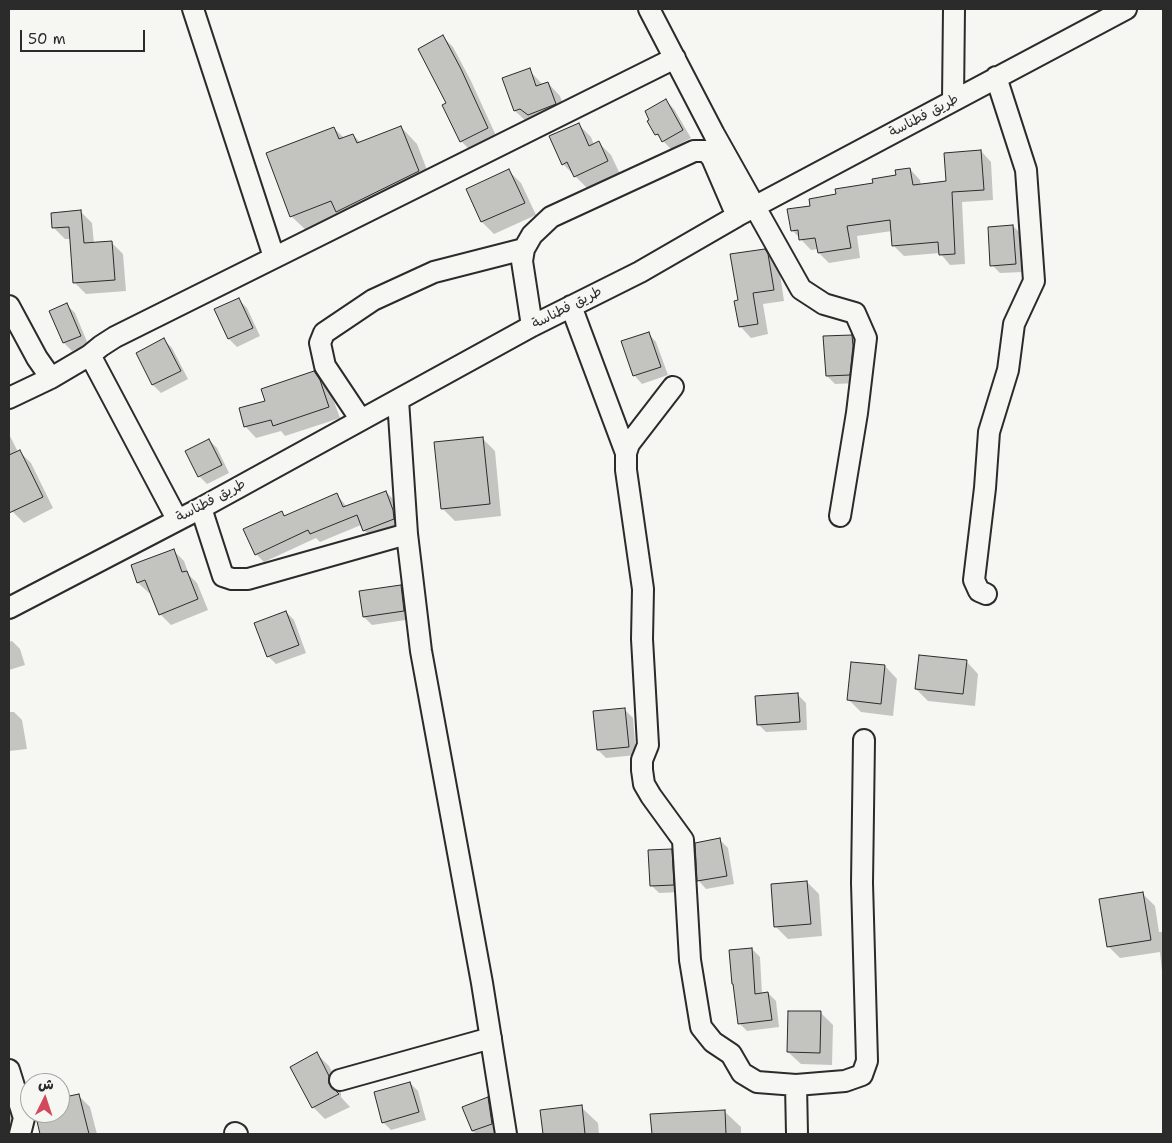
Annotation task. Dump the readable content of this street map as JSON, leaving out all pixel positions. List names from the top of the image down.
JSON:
{
  "streets": {
    "street": ["طريق فطناسة"]
  },
  "scale_bar": "50 m",
  "north": "top"
}
